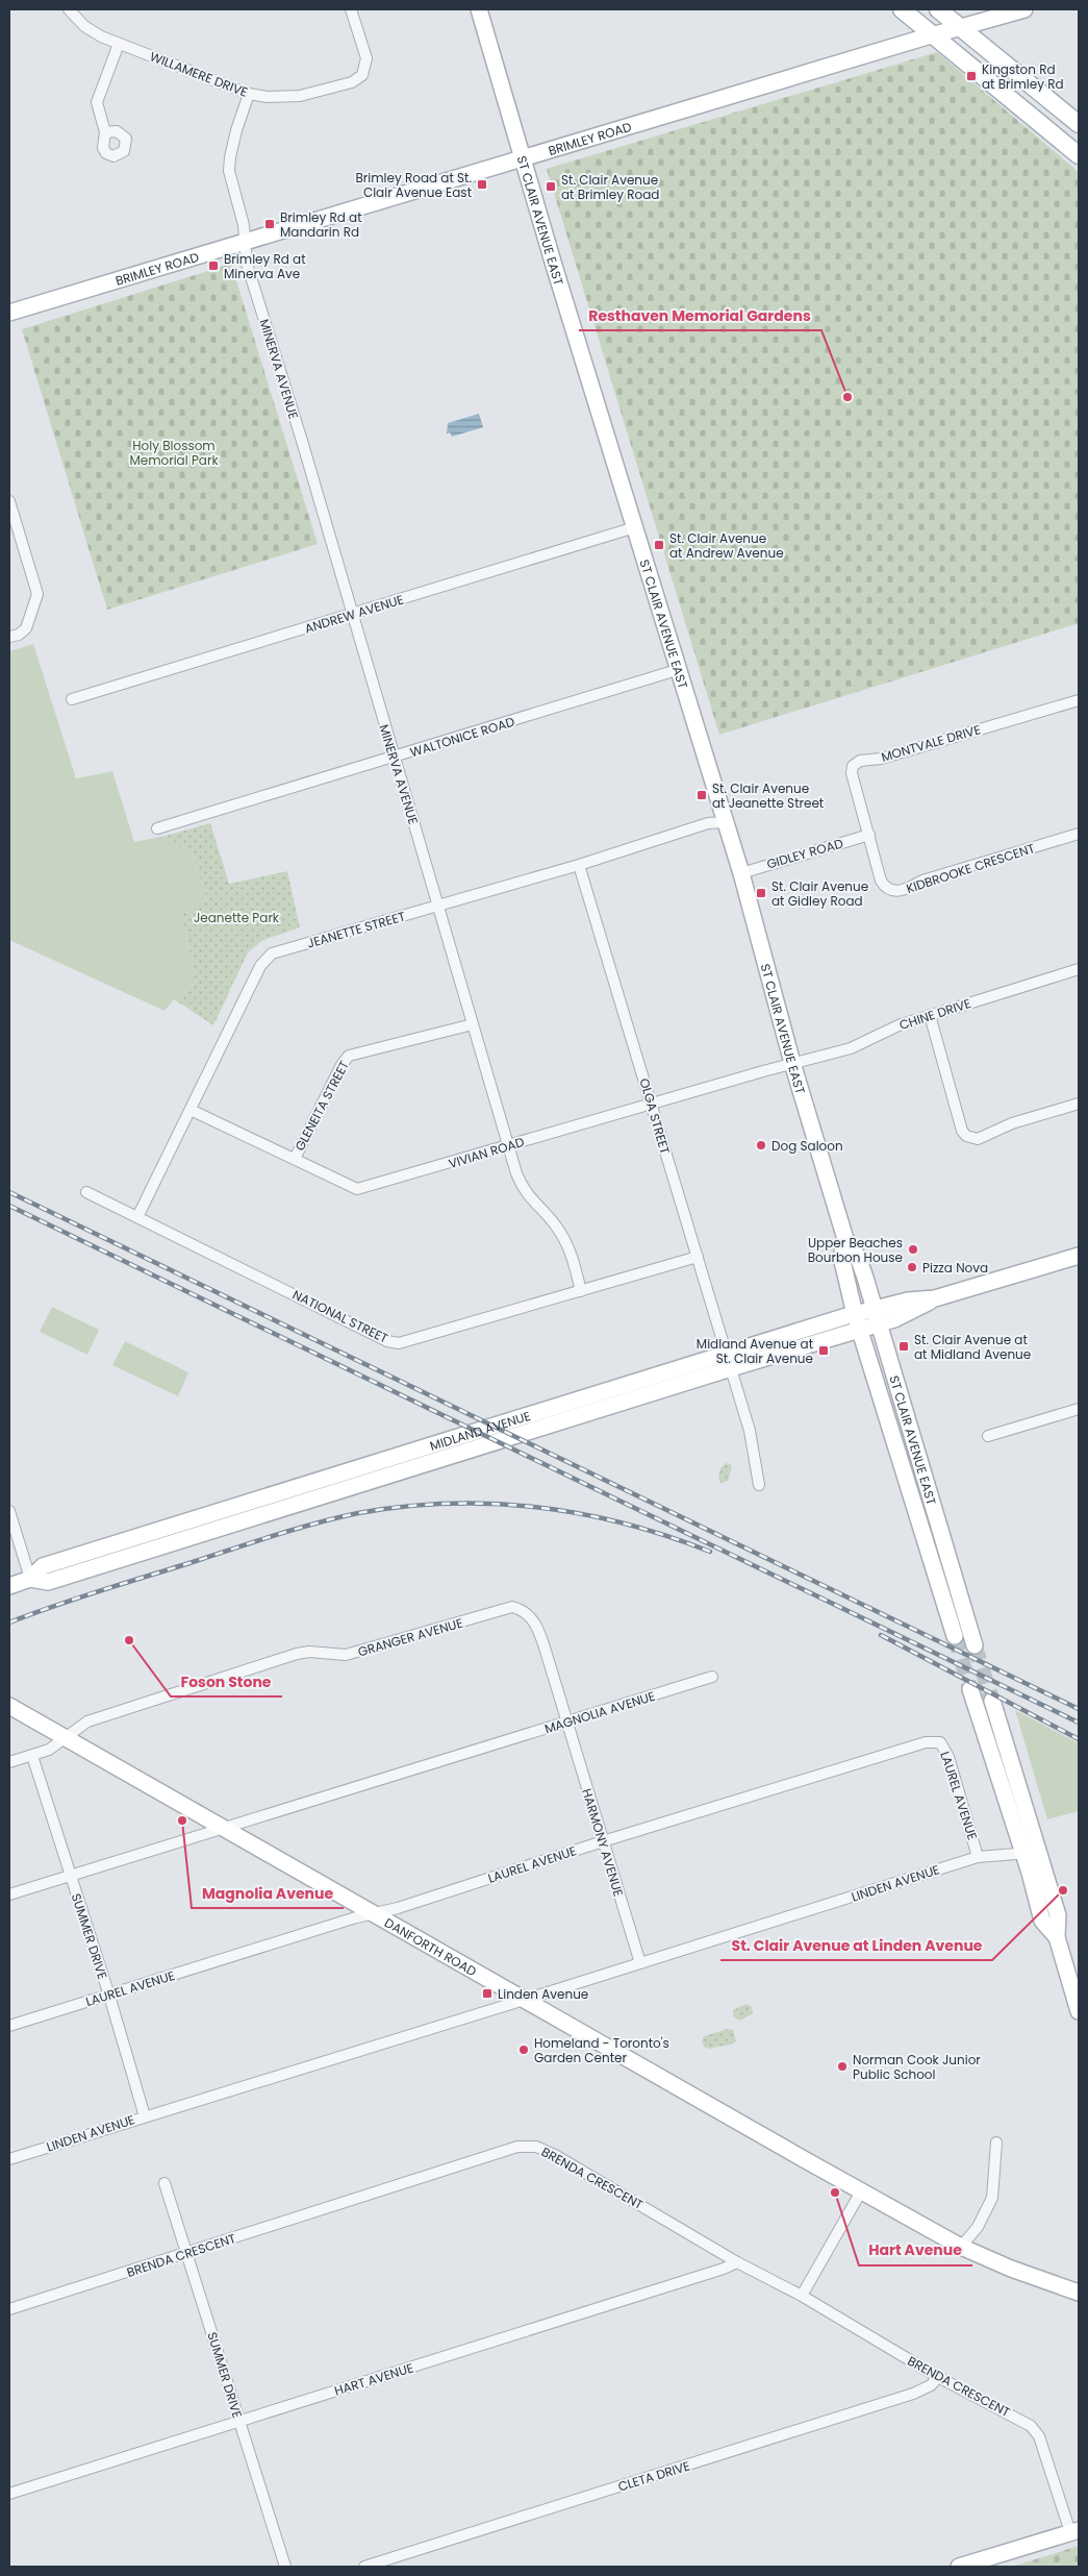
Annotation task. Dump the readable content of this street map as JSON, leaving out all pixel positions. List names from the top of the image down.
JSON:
{
  "streets": {
    "main road": [
      "BRIMLEY ROAD",
      "ST CLAIR AVENUE EAST",
      "MIDLAND AVENUE",
      "DANFORTH ROAD"
    ],
    "street": [
      "WILLAMERE DRIVE",
      "MINERVA AVENUE",
      "ANDREW AVENUE",
      "WALTONICE ROAD",
      "MONTVALE DRIVE",
      "GIDLEY ROAD",
      "KIDBROOKE CRESCENT",
      "JEANETTE STREET",
      "CHINE DRIVE",
      "GLENEITA STREET",
      "OLGA STREET",
      "VIVIAN ROAD",
      "NATIONAL STREET",
      "GRANGER AVENUE",
      "MAGNOLIA AVENUE",
      "LAUREL AVENUE",
      "HARMONY AVENUE",
      "LINDEN AVENUE",
      "SUMMER DRIVE",
      "BRENDA CRESCENT",
      "HART AVENUE",
      "CLETA DRIVE"
    ]
  },
  "crossings": [
    ["WILLAMERE DRIVE", "MINERVA AVENUE"],
    ["BRIMLEY ROAD", "ST CLAIR AVENUE EAST"],
    ["BRIMLEY ROAD", "MINERVA AVENUE"],
    ["ST CLAIR AVENUE EAST", "ANDREW AVENUE"],
    ["ST CLAIR AVENUE EAST", "WALTONICE ROAD"],
    ["ST CLAIR AVENUE EAST", "GIDLEY ROAD"],
    ["ST CLAIR AVENUE EAST", "JEANETTE STREET"],
    ["ST CLAIR AVENUE EAST", "CHINE DRIVE"],
    ["ST CLAIR AVENUE EAST", "VIVIAN ROAD"],
    ["ST CLAIR AVENUE EAST", "MIDLAND AVENUE"],
    ["MINERVA AVENUE", "ANDREW AVENUE"],
    ["MINERVA AVENUE", "WALTONICE ROAD"],
    ["MINERVA AVENUE", "JEANETTE STREET"],
    ["MINERVA AVENUE", "GLENEITA STREET"],
    ["MINERVA AVENUE", "VIVIAN ROAD"],
    ["MINERVA AVENUE", "NATIONAL STREET"],
    ["MONTVALE DRIVE", "GIDLEY ROAD"],
    ["MONTVALE DRIVE", "KIDBROOKE CRESCENT"],
    ["GIDLEY ROAD", "KIDBROOKE CRESCENT"],
    ["JEANETTE STREET", "OLGA STREET"],
    ["JEANETTE STREET", "VIVIAN ROAD"],
    ["JEANETTE STREET", "NATIONAL STREET"],
    ["CHINE DRIVE", "VIVIAN ROAD"],
    ["GLENEITA STREET", "VIVIAN ROAD"],
    ["OLGA STREET", "VIVIAN ROAD"],
    ["OLGA STREET", "NATIONAL STREET"],
    ["OLGA STREET", "MIDLAND AVENUE"],
    ["GRANGER AVENUE", "MAGNOLIA AVENUE"],
    ["GRANGER AVENUE", "HARMONY AVENUE"],
    ["GRANGER AVENUE", "SUMMER DRIVE"],
    ["GRANGER AVENUE", "DANFORTH ROAD"],
    ["MAGNOLIA AVENUE", "HARMONY AVENUE"],
    ["MAGNOLIA AVENUE", "SUMMER DRIVE"],
    ["MAGNOLIA AVENUE", "DANFORTH ROAD"],
    ["LAUREL AVENUE", "HARMONY AVENUE"],
    ["LAUREL AVENUE", "LINDEN AVENUE"],
    ["LAUREL AVENUE", "SUMMER DRIVE"],
    ["LAUREL AVENUE", "DANFORTH ROAD"],
    ["HARMONY AVENUE", "LINDEN AVENUE"],
    ["LINDEN AVENUE", "SUMMER DRIVE"],
    ["LINDEN AVENUE", "DANFORTH ROAD"],
    ["SUMMER DRIVE", "BRENDA CRESCENT"],
    ["SUMMER DRIVE", "HART AVENUE"],
    ["BRENDA CRESCENT", "HART AVENUE"],
    ["BRENDA CRESCENT", "CLETA DRIVE"]
  ],
  "parks": ["Holy Blossom Memorial Park", "Jeanette Park"],
  "places": {
    "transit": [
      "Kingston Rd at Brimley Rd",
      "Brimley Road at St. Clair Avenue East",
      "St. Clair Avenue at Brimley Road",
      "Brimley Rd at Mandarin Rd",
      "Brimley Rd at Minerva Ave",
      "St. Clair Avenue at Andrew Avenue",
      "St. Clair Avenue at Jeanette Street",
      "St. Clair Avenue at Gidley Road",
      "St. Clair Avenue at at Midland Avenue",
      "Midland Avenue at St. Clair Avenue",
      "Linden Avenue"
    ],
    "other": [
      "Resthaven Memorial Gardens",
      "Dog Saloon",
      "Upper Beaches Bourbon House",
      "Pizza Nova",
      "Foson Stone",
      "Magnolia Avenue",
      "St. Clair Avenue at Linden Avenue",
      "Homeland - Toronto's Garden Center",
      "Norman Cook Junior Public School",
      "Hart Avenue"
    ]
  }
}
